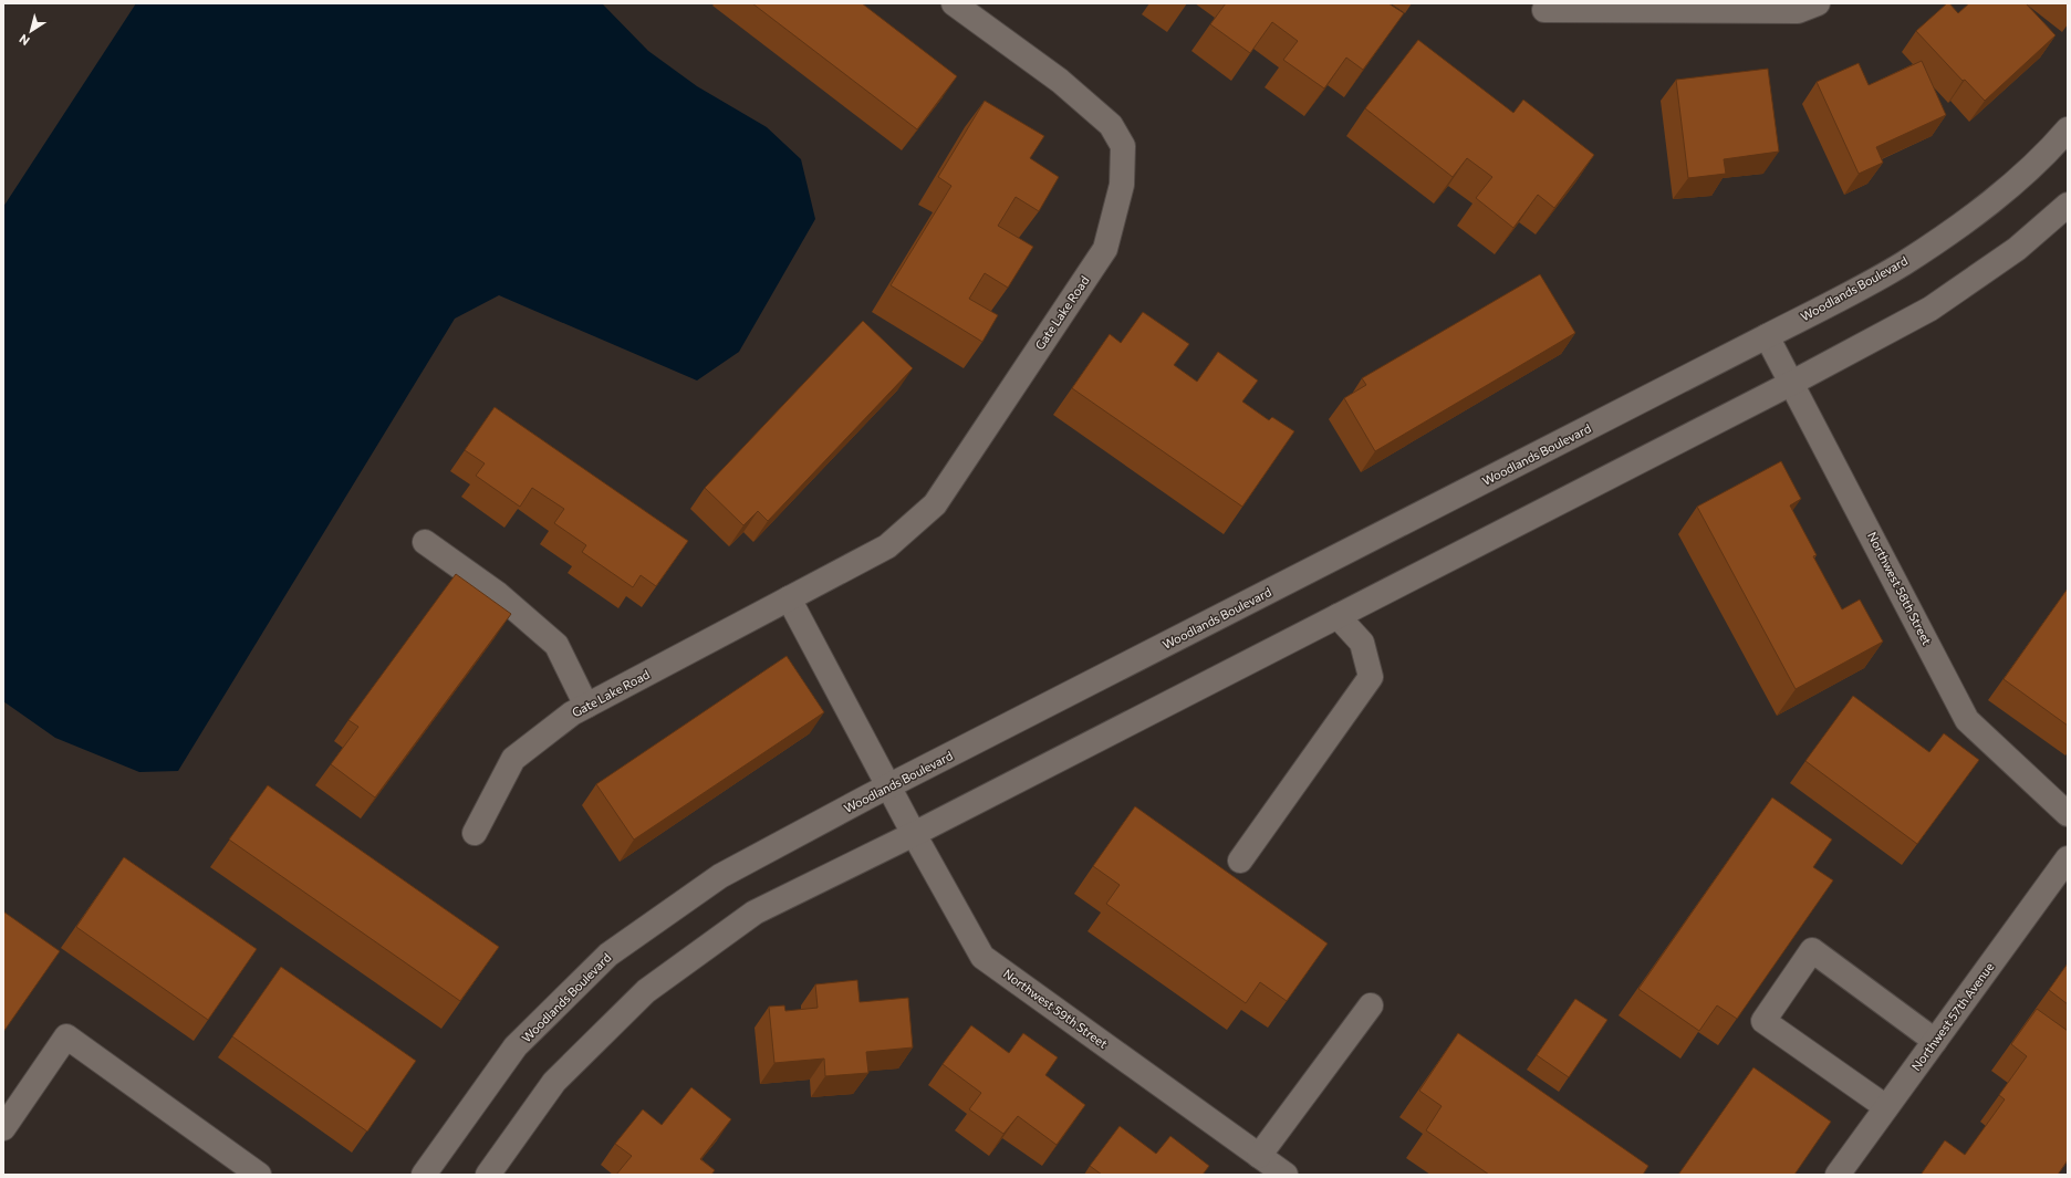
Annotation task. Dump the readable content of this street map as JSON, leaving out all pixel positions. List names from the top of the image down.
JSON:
{
  "streets": {
    "street": [
      "Woodlands Boulevard",
      "Gate Lake Road",
      "Northwest 58th Street",
      "Northwest 59th Street",
      "Northwest 57th Avenue"
    ]
  },
  "crossings": [
    ["Woodlands Boulevard", "Northwest 58th Street"],
    ["Woodlands Boulevard", "Northwest 59th Street"]
  ],
  "north": "bottom left"
}
